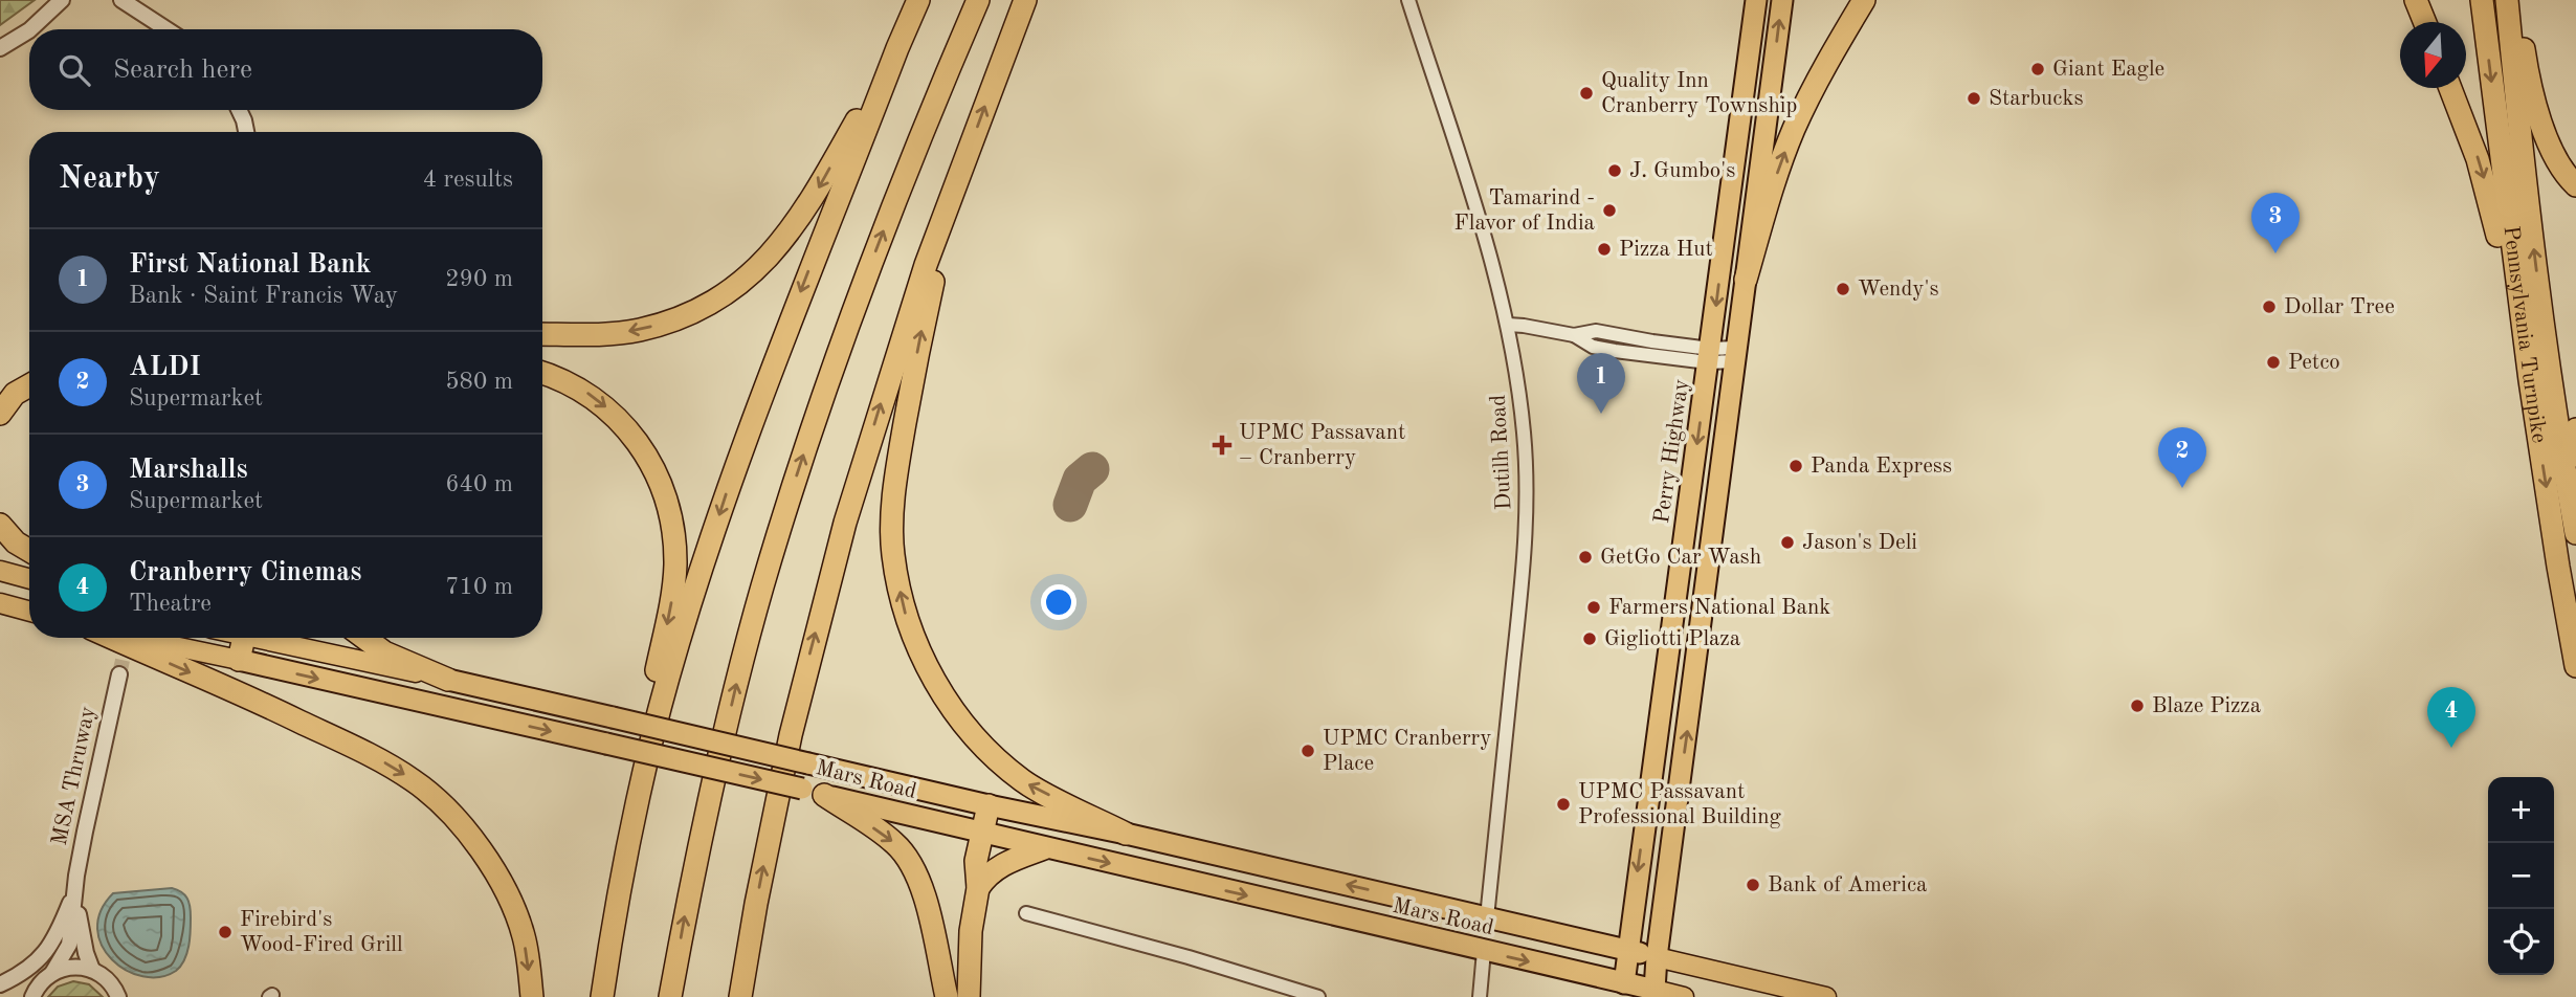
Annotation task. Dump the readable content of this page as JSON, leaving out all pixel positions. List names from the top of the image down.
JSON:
{
  "streets": {
    "highway": ["Pennsylvania Turnpike", "Perry Highway", "Mars Road"],
    "street": ["Dutilh Road", "MSA Thruway"]
  },
  "crossings": [
    ["Perry Highway", "Mars Road"],
    ["Dutilh Road", "Mars Road"]
  ],
  "places": {
    "other": [
      "Giant Eagle",
      "Quality Inn Cranberry Township",
      "Starbucks",
      "J. Gumbo's",
      "Tamarind - Flavor of India",
      "Pizza Hut",
      "Wendy's",
      "Dollar Tree",
      "Petco",
      "Panda Express",
      "Jason's Deli",
      "GetGo Car Wash",
      "Farmers National Bank",
      "Gigliotti Plaza",
      "Blaze Pizza",
      "UPMC Cranberry Place",
      "UPMC Passavant Professional Building",
      "Bank of America",
      "Firebird's Wood-Fired Grill"
    ],
    "health": ["UPMC Passavant – Cranberry"]
  },
  "north": "bottom",
  "page": {
    "search": "Search here",
    "heading": ["Nearby", "4 results"],
    "pins": [
      "3",
      "1",
      "2",
      "4"
    ],
    "list": [
      {
        "mark": "1",
        "name": "First National Bank",
        "note": "Bank · Saint Francis Way",
        "value": "290 m"
      },
      {
        "mark": "2",
        "name": "ALDI",
        "note": "Supermarket",
        "value": "580 m"
      },
      {
        "mark": "3",
        "name": "Marshalls",
        "note": "Supermarket",
        "value": "640 m"
      },
      {
        "mark": "4",
        "name": "Cranberry Cinemas",
        "note": "Theatre",
        "value": "710 m"
      }
    ],
    "map_buttons": ["+", "−"]
  }
}
